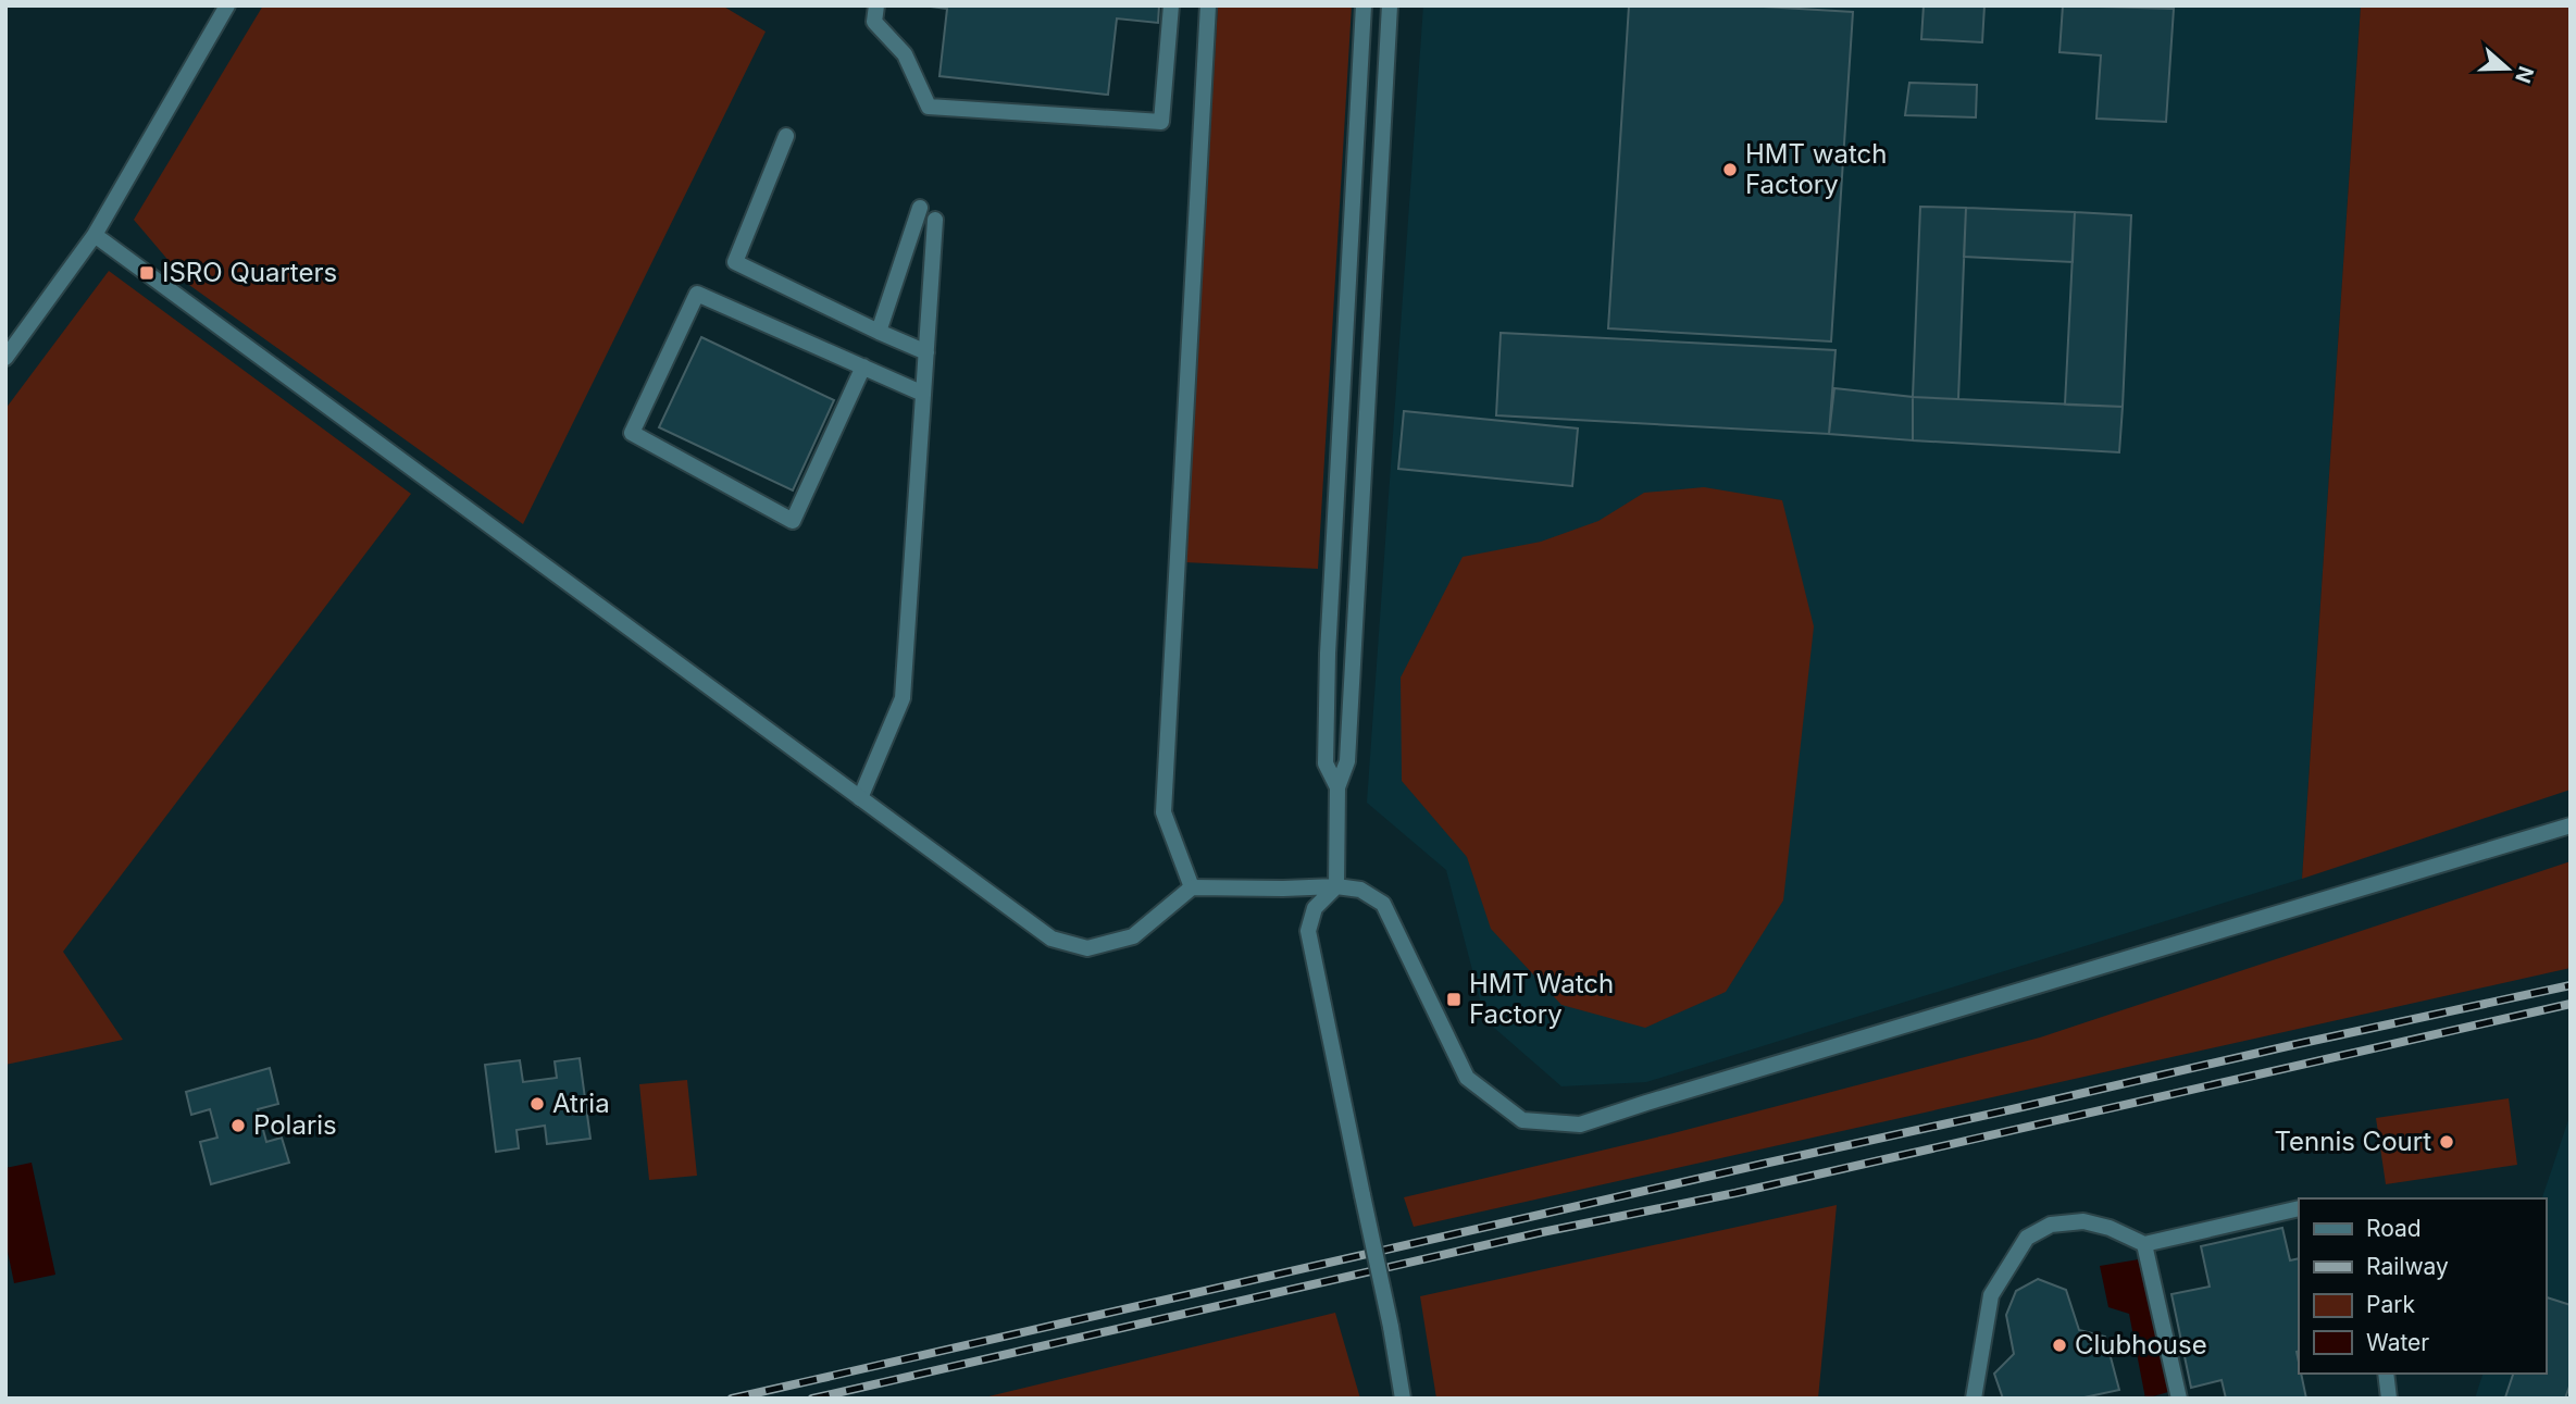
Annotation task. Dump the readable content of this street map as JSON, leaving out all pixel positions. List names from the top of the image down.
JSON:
{
  "places": {
    "other": [
      "HMT watch Factory",
      "Atria",
      "Polaris",
      "Tennis Court",
      "Clubhouse"
    ],
    "transit": ["ISRO Quarters", "HMT Watch Factory"]
  },
  "legend": [
    "Road",
    "Railway",
    "Park",
    "Water"
  ],
  "north": "right"
}
